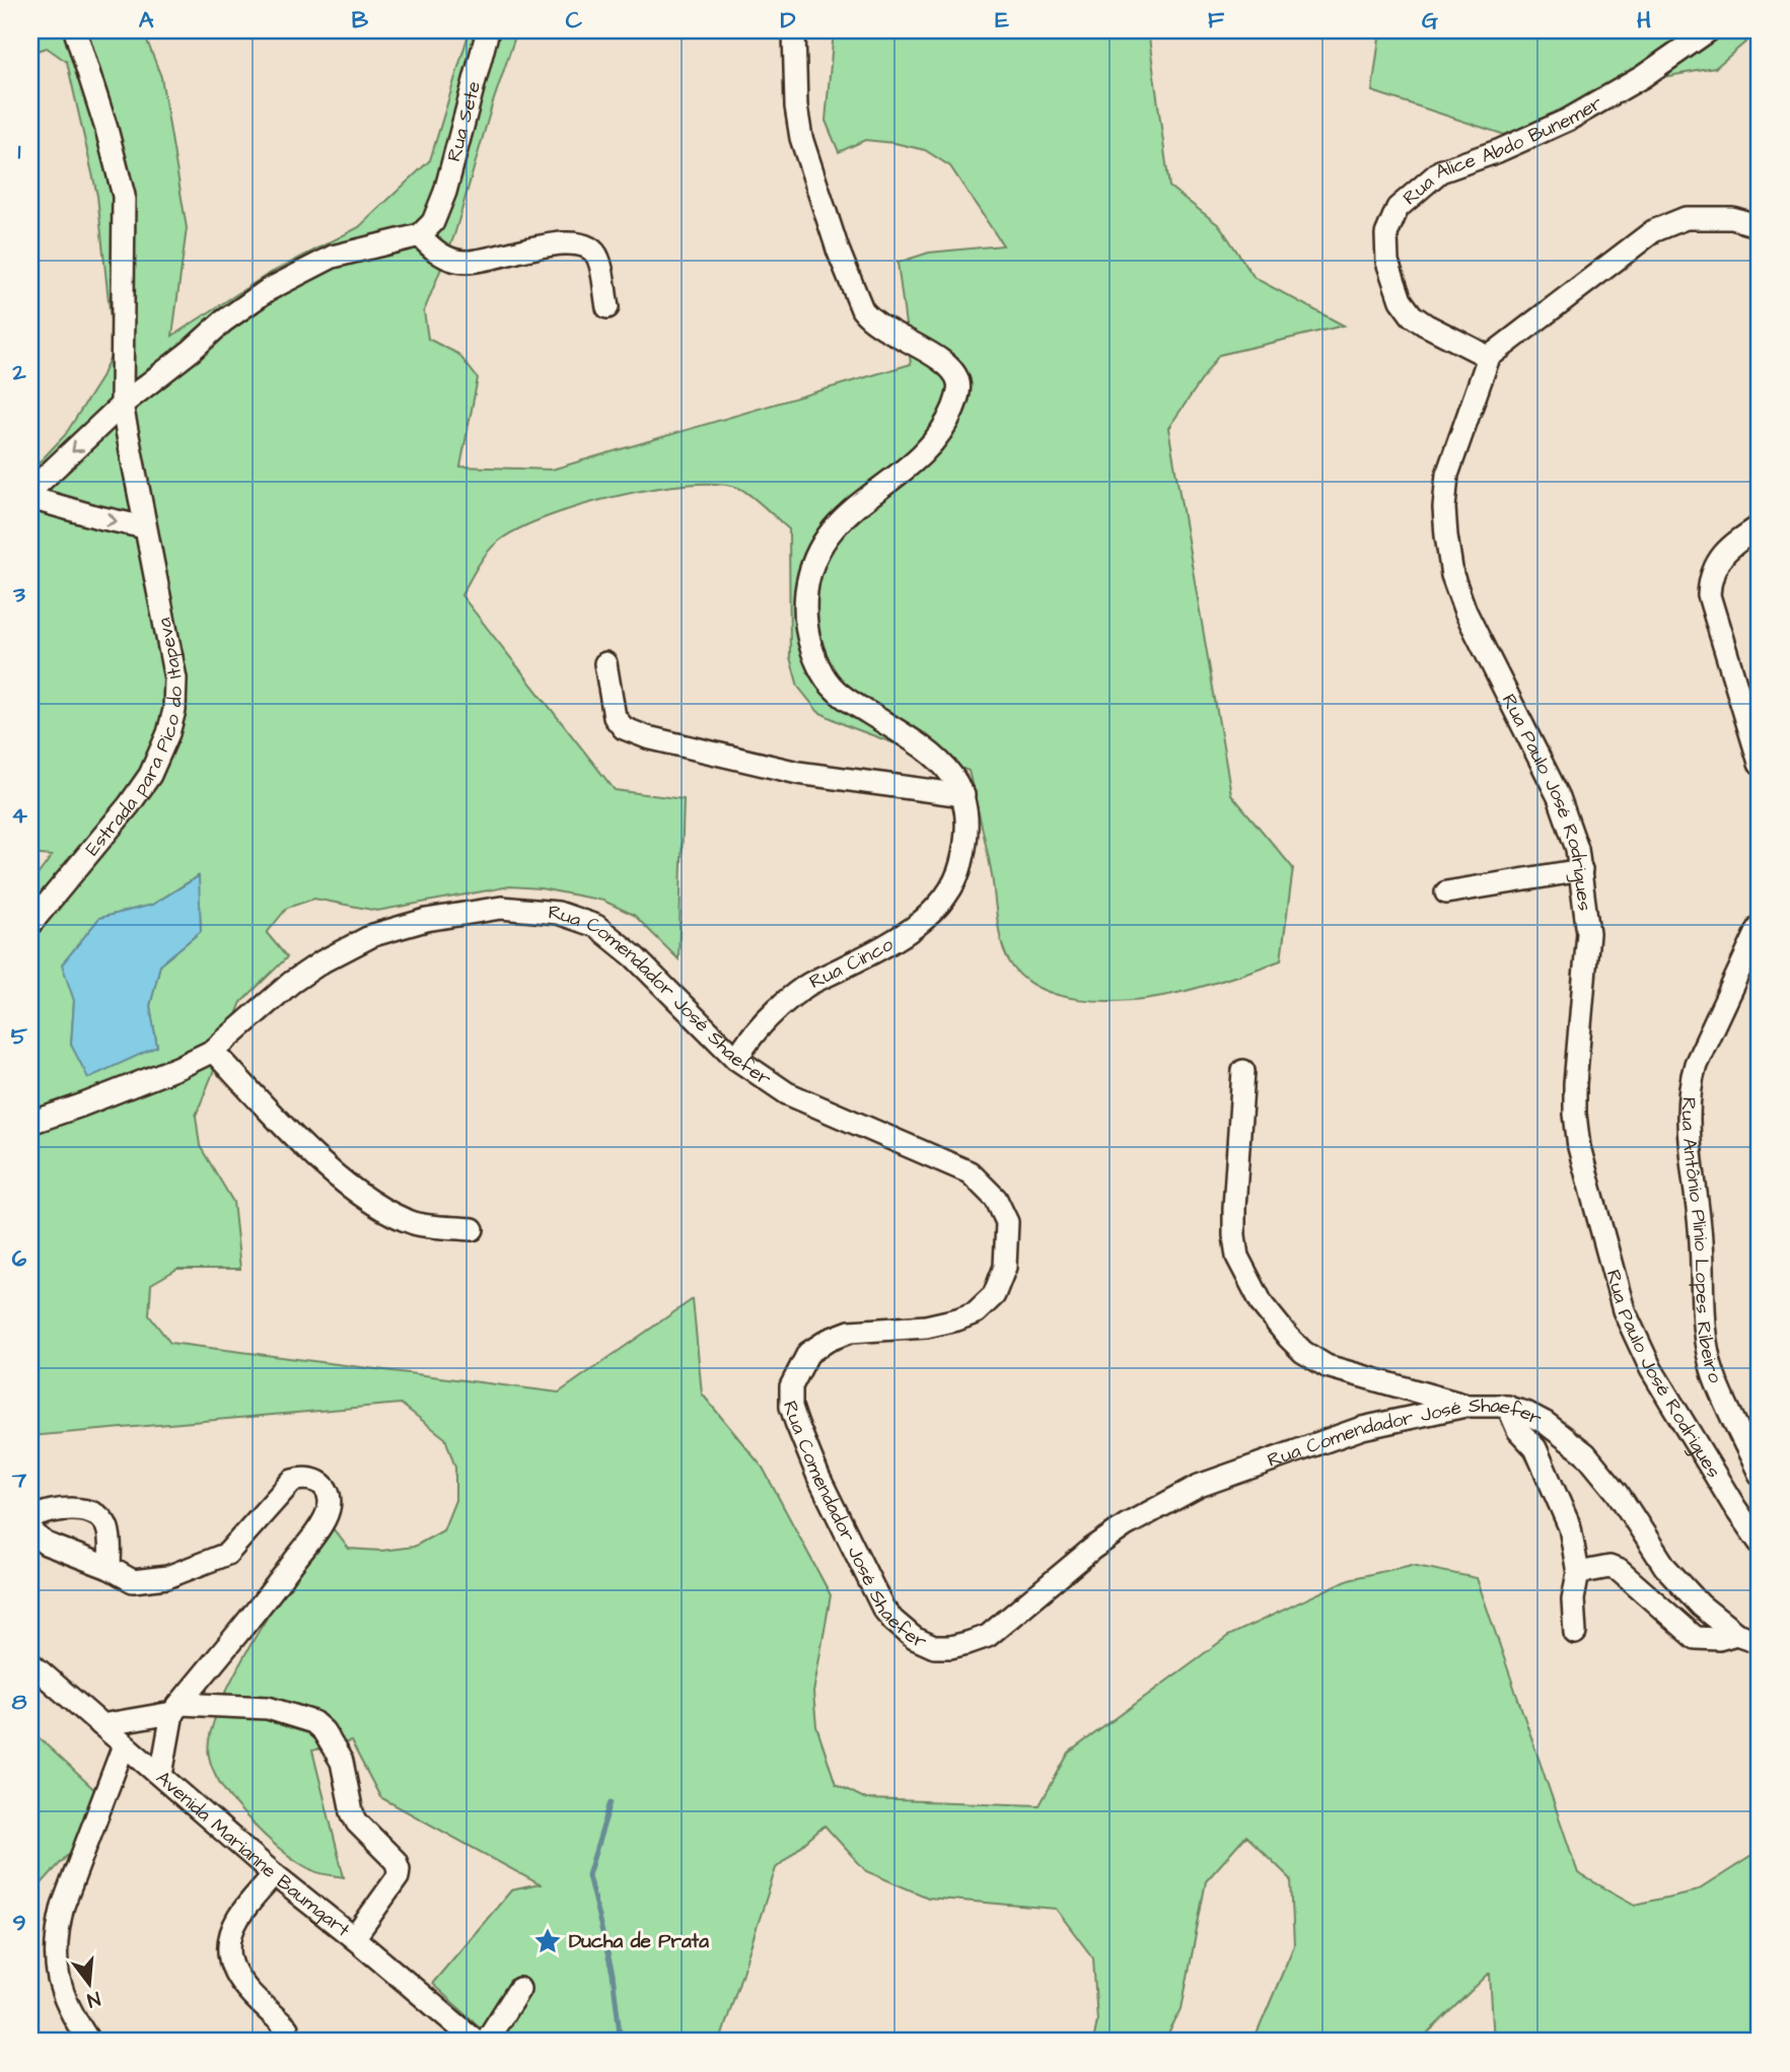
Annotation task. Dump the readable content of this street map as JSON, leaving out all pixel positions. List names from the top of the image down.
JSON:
{
  "streets": {
    "street": [
      "Rua Sete",
      "Rua Alice Abdo Bunemer",
      "Estrada para Pico do Itapeva",
      "Rua Paulo José Rodrigues",
      "Rua Cinco",
      "Rua Comendador José Shaefer",
      "Rua Antônio Plinio Lopes Ribeiro",
      "Avenida Marianne Baumgart"
    ]
  },
  "crossings": [
    ["Rua Alice Abdo Bunemer", "Rua Paulo José Rodrigues"],
    ["Rua Cinco", "Rua Comendador José Shaefer"]
  ],
  "places": {
    "place": ["Ducha de Prata"]
  },
  "north": "bottom",
  "grid": {
    "columns": [
      "A",
      "B",
      "C",
      "D",
      "E",
      "F",
      "G",
      "H"
    ],
    "rows": [
      "1",
      "2",
      "3",
      "4",
      "5",
      "6",
      "7",
      "8",
      "9"
    ]
  }
}
